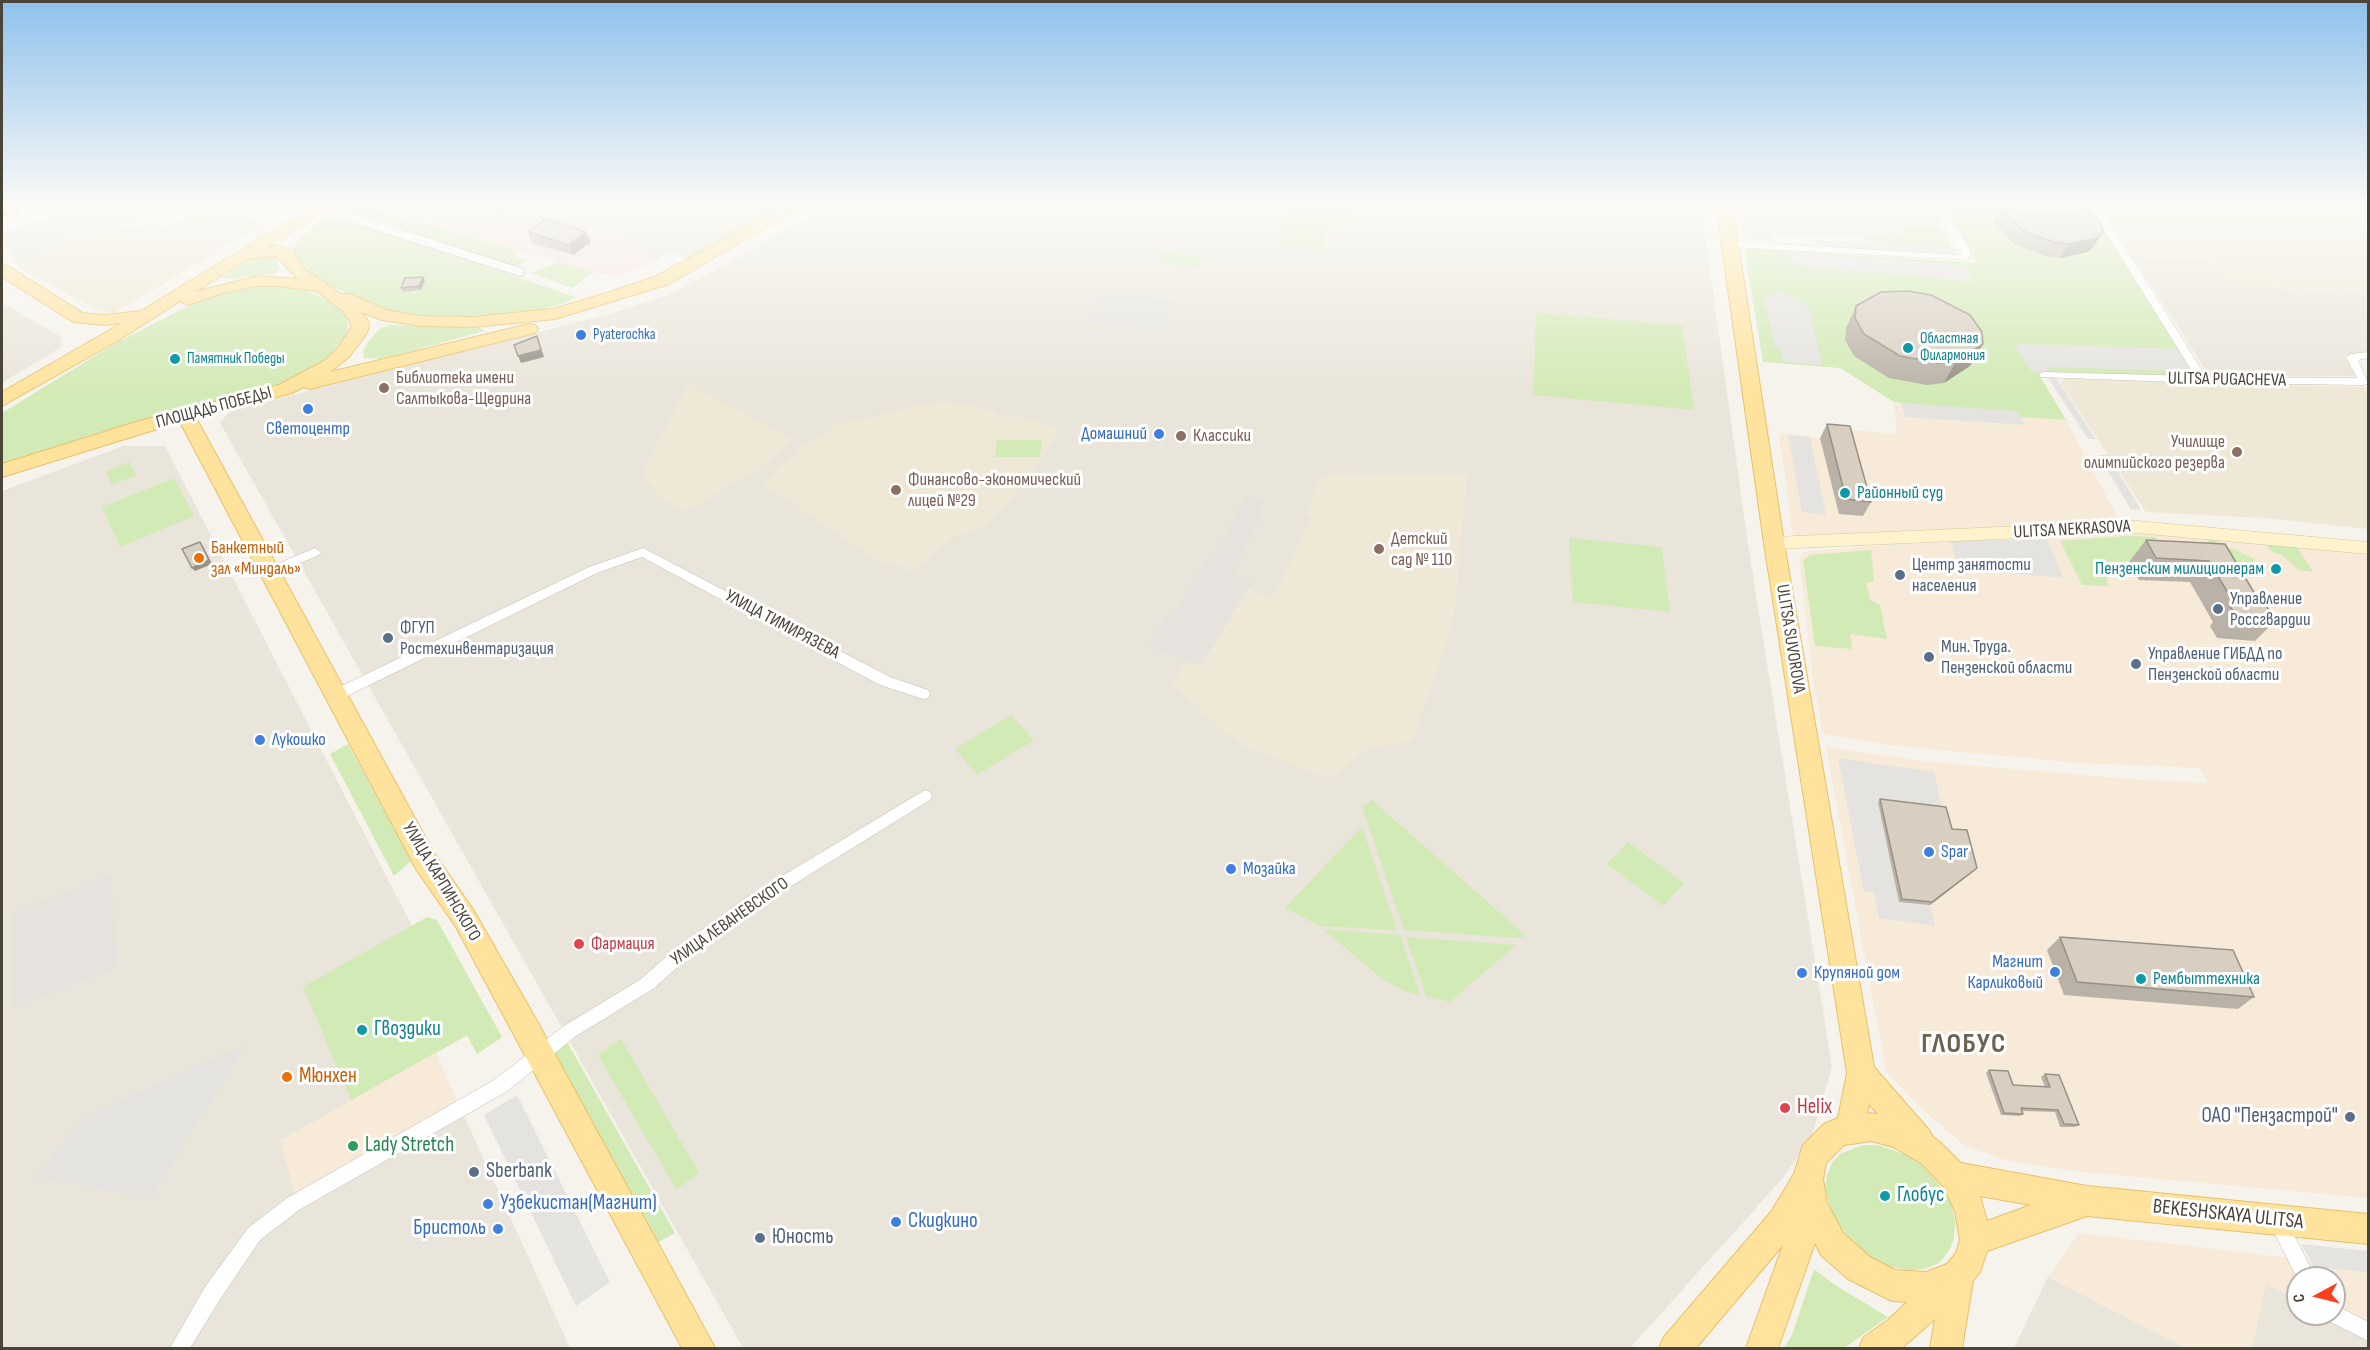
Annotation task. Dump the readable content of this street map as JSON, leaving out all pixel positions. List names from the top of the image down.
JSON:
{
  "streets": {
    "main road": [
      "ПЛОЩАДЬ ПОБЕДЫ",
      "ULITSA NEKRASOVA",
      "ULITSA SUVOROVA",
      "УЛИЦА КАРПИНСКОГО",
      "BEKESHSKAYA ULITSA"
    ],
    "street": ["ULITSA PUGACHEVA", "УЛИЦА ТИМИРЯЗЕВА", "УЛИЦА ЛЕВАНЕВСКОГО"]
  },
  "crossings": [
    ["ПЛОЩАДЬ ПОБЕДЫ", "УЛИЦА КАРПИНСКОГО"],
    ["ULITSA NEKRASOVA", "ULITSA SUVOROVA"],
    ["УЛИЦА ТИМИРЯЗЕВА", "УЛИЦА КАРПИНСКОГО"],
    ["ULITSA SUVOROVA", "BEKESHSKAYA ULITSA"],
    ["УЛИЦА КАРПИНСКОГО", "УЛИЦА ЛЕВАНЕВСКОГО"]
  ],
  "districts": ["ГЛОБУС"],
  "places": [
    "Pyaterochka",
    "Областная Филармония",
    "Памятник Победы",
    "Библиотека имени Салтыкова-Щедрина",
    "Светоцентр",
    "Домашний",
    "Классики",
    "Училище олимпийского резерва",
    "Финансово-экономический лицей №29",
    "Районный суд",
    "Детский сад № 110",
    "Банкетный зал «Миндаль»",
    "Пензенским милиционерам",
    "Центр занятости населения",
    "Управление Россгвардии",
    "ФГУП Ростехинвентаризация",
    "Мин. Труда. Пензенской области",
    "Управление ГИБДД по Пензенской области",
    "Лукошко",
    "Spar",
    "Мозайка",
    "Фармация",
    "Магнит Карликовый",
    "Крупяной дом",
    "Рембыттехника",
    "Гвоздики",
    "Мюнхен",
    "Helix",
    "ОАО \"Пензастрой\"",
    "Lady Stretch",
    "Sberbank",
    "Глобус",
    "Узбекистан(Магнит)",
    "Скидкино",
    "Бристоль",
    "Юность"
  ],
  "north": "left"
}
